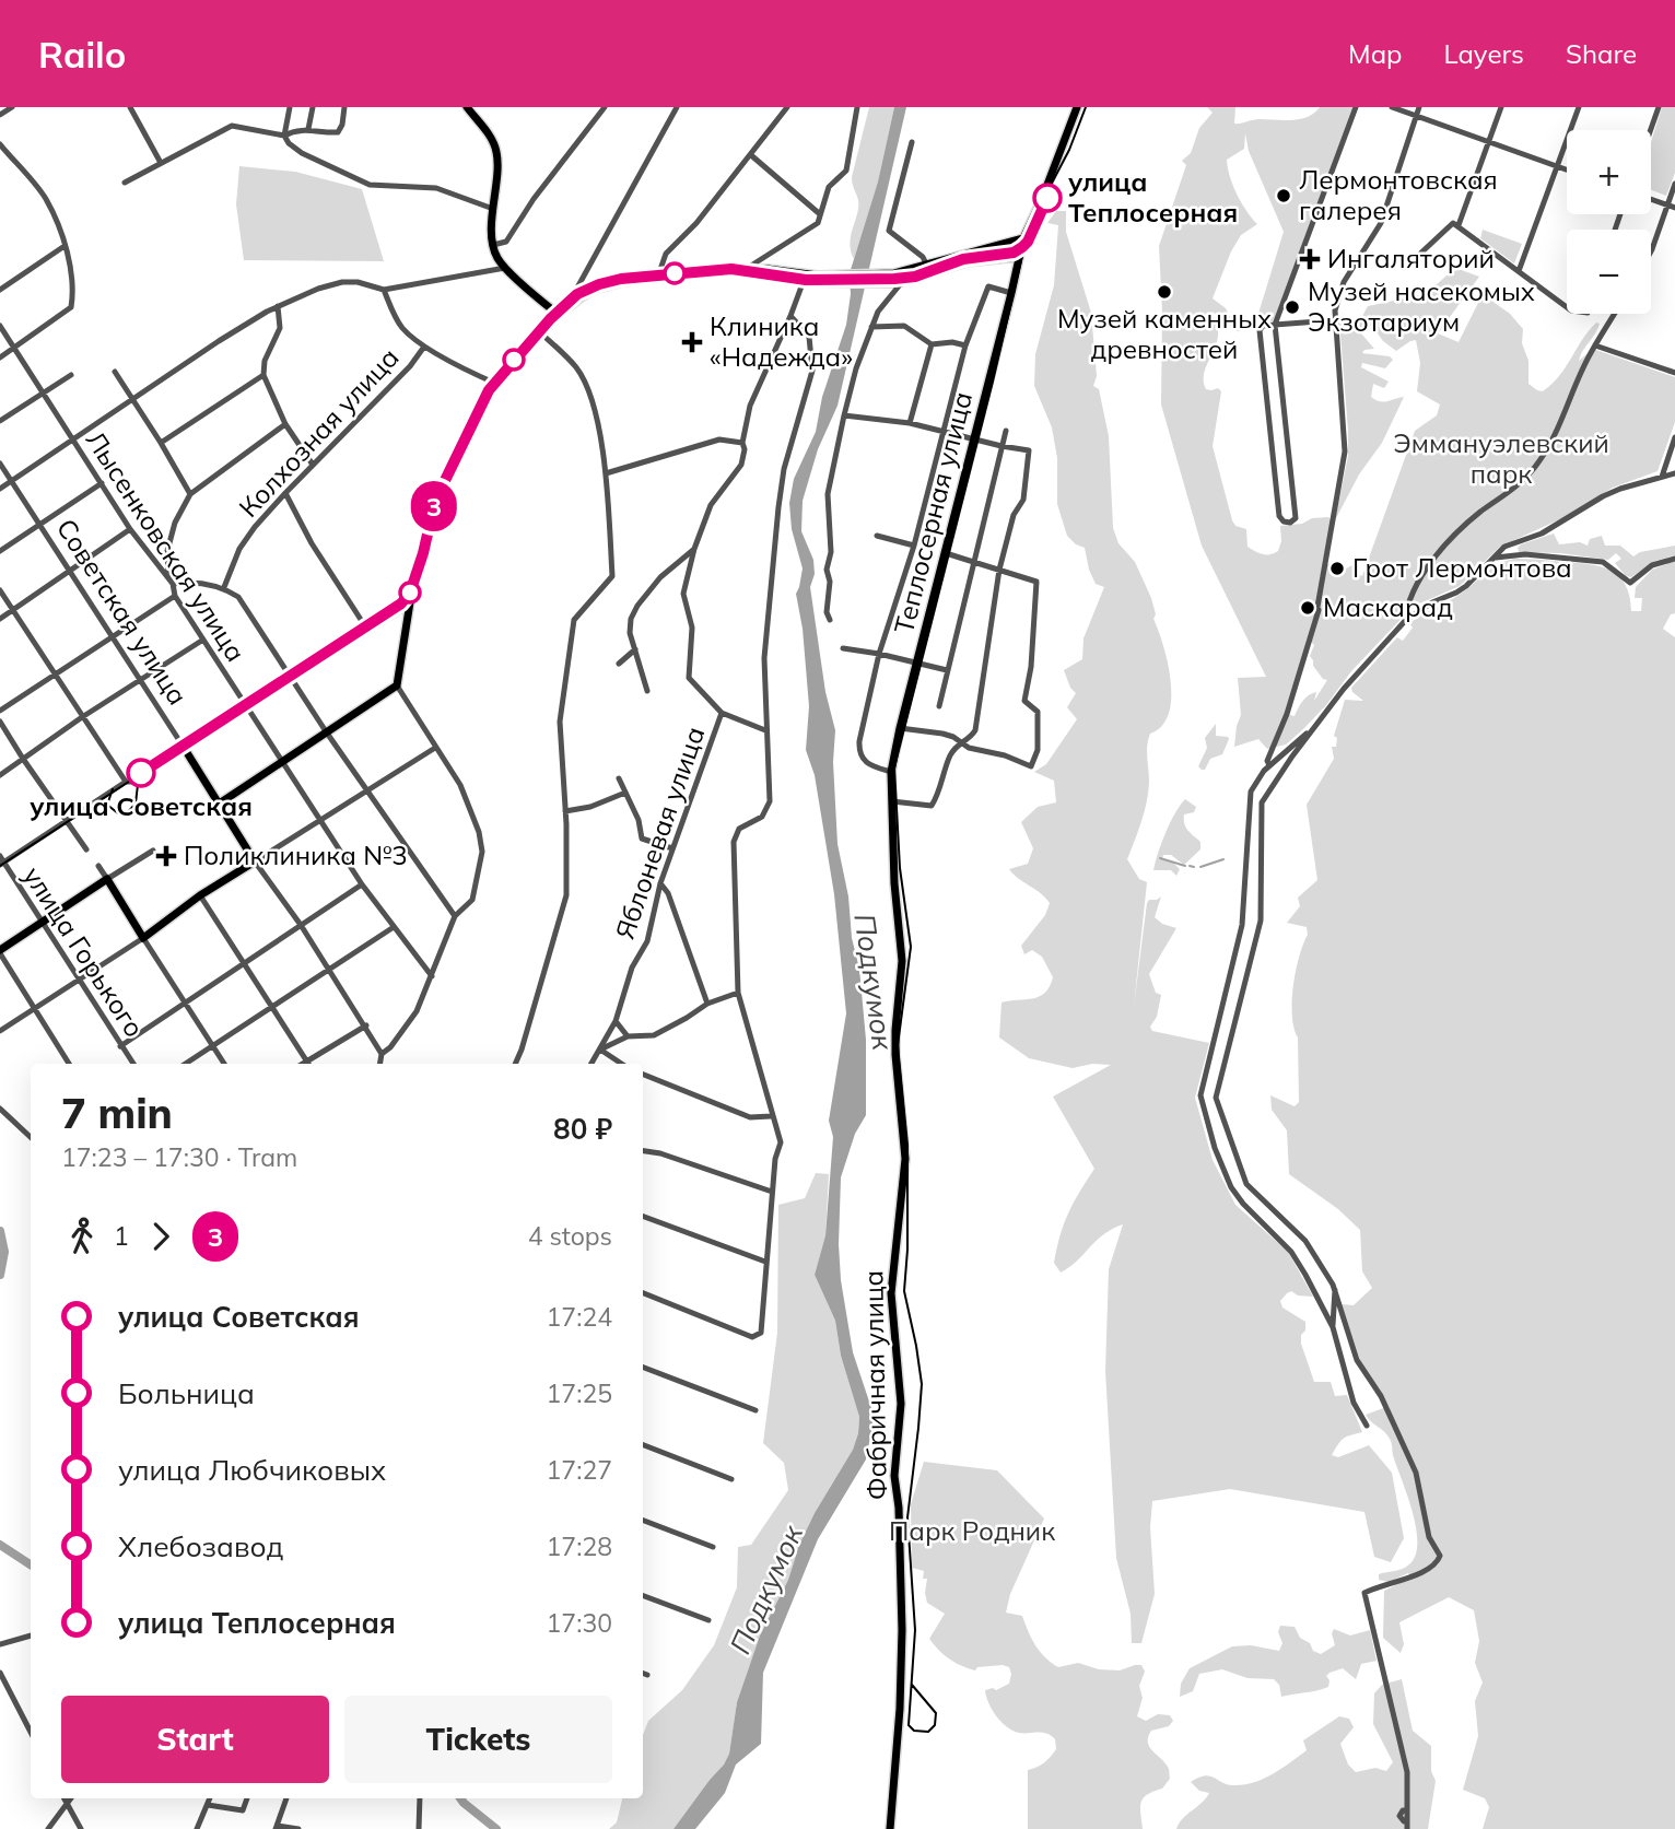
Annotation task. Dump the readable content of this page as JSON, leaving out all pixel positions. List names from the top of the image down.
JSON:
{
  "streets": {
    "main road": ["Теплосерная улица", "Советская улица", "Фабричная улица"],
    "street": [
      "Колхозная улица",
      "Лысенковская улица",
      "Яблоневая улица",
      "улица Горького"
    ]
  },
  "crossings": [
    ["Теплосерная улица", "Фабричная улица"]
  ],
  "water": ["Подкумок"],
  "parks": ["Эммануэлевский парк", "Парк Родник"],
  "places": {
    "other": [
      "Лермонтовская галерея",
      "улица Теплосерная",
      "Музей каменных древностей",
      "Музей насекомых Экзотариум",
      "Грот Лермонтова",
      "Маскарад",
      "улица Советская"
    ],
    "health": ["Ингаляторий", "Клиника «Надежда»", "Поликлиника №3"]
  },
  "lines": ["tram line 3"],
  "page": {
    "header": "Railo",
    "nav": ["Map", "Layers", "Share"],
    "on_map": "3",
    "map_buttons": ["+", "−"],
    "heading": ["7 min", "17:23 – 17:30 · Tram", "80 ₽"],
    "legs": ["1", "3", "4 stops"],
    "list": [
      {
        "name": "улица Советская",
        "value": "17:24"
      },
      {
        "name": "Больница",
        "value": "17:25"
      },
      {
        "name": "улица Любчиковых",
        "value": "17:27"
      },
      {
        "name": "Хлебозавод",
        "value": "17:28"
      },
      {
        "name": "улица Теплосерная",
        "value": "17:30"
      }
    ],
    "buttons": ["Start", "Tickets"]
  }
}
